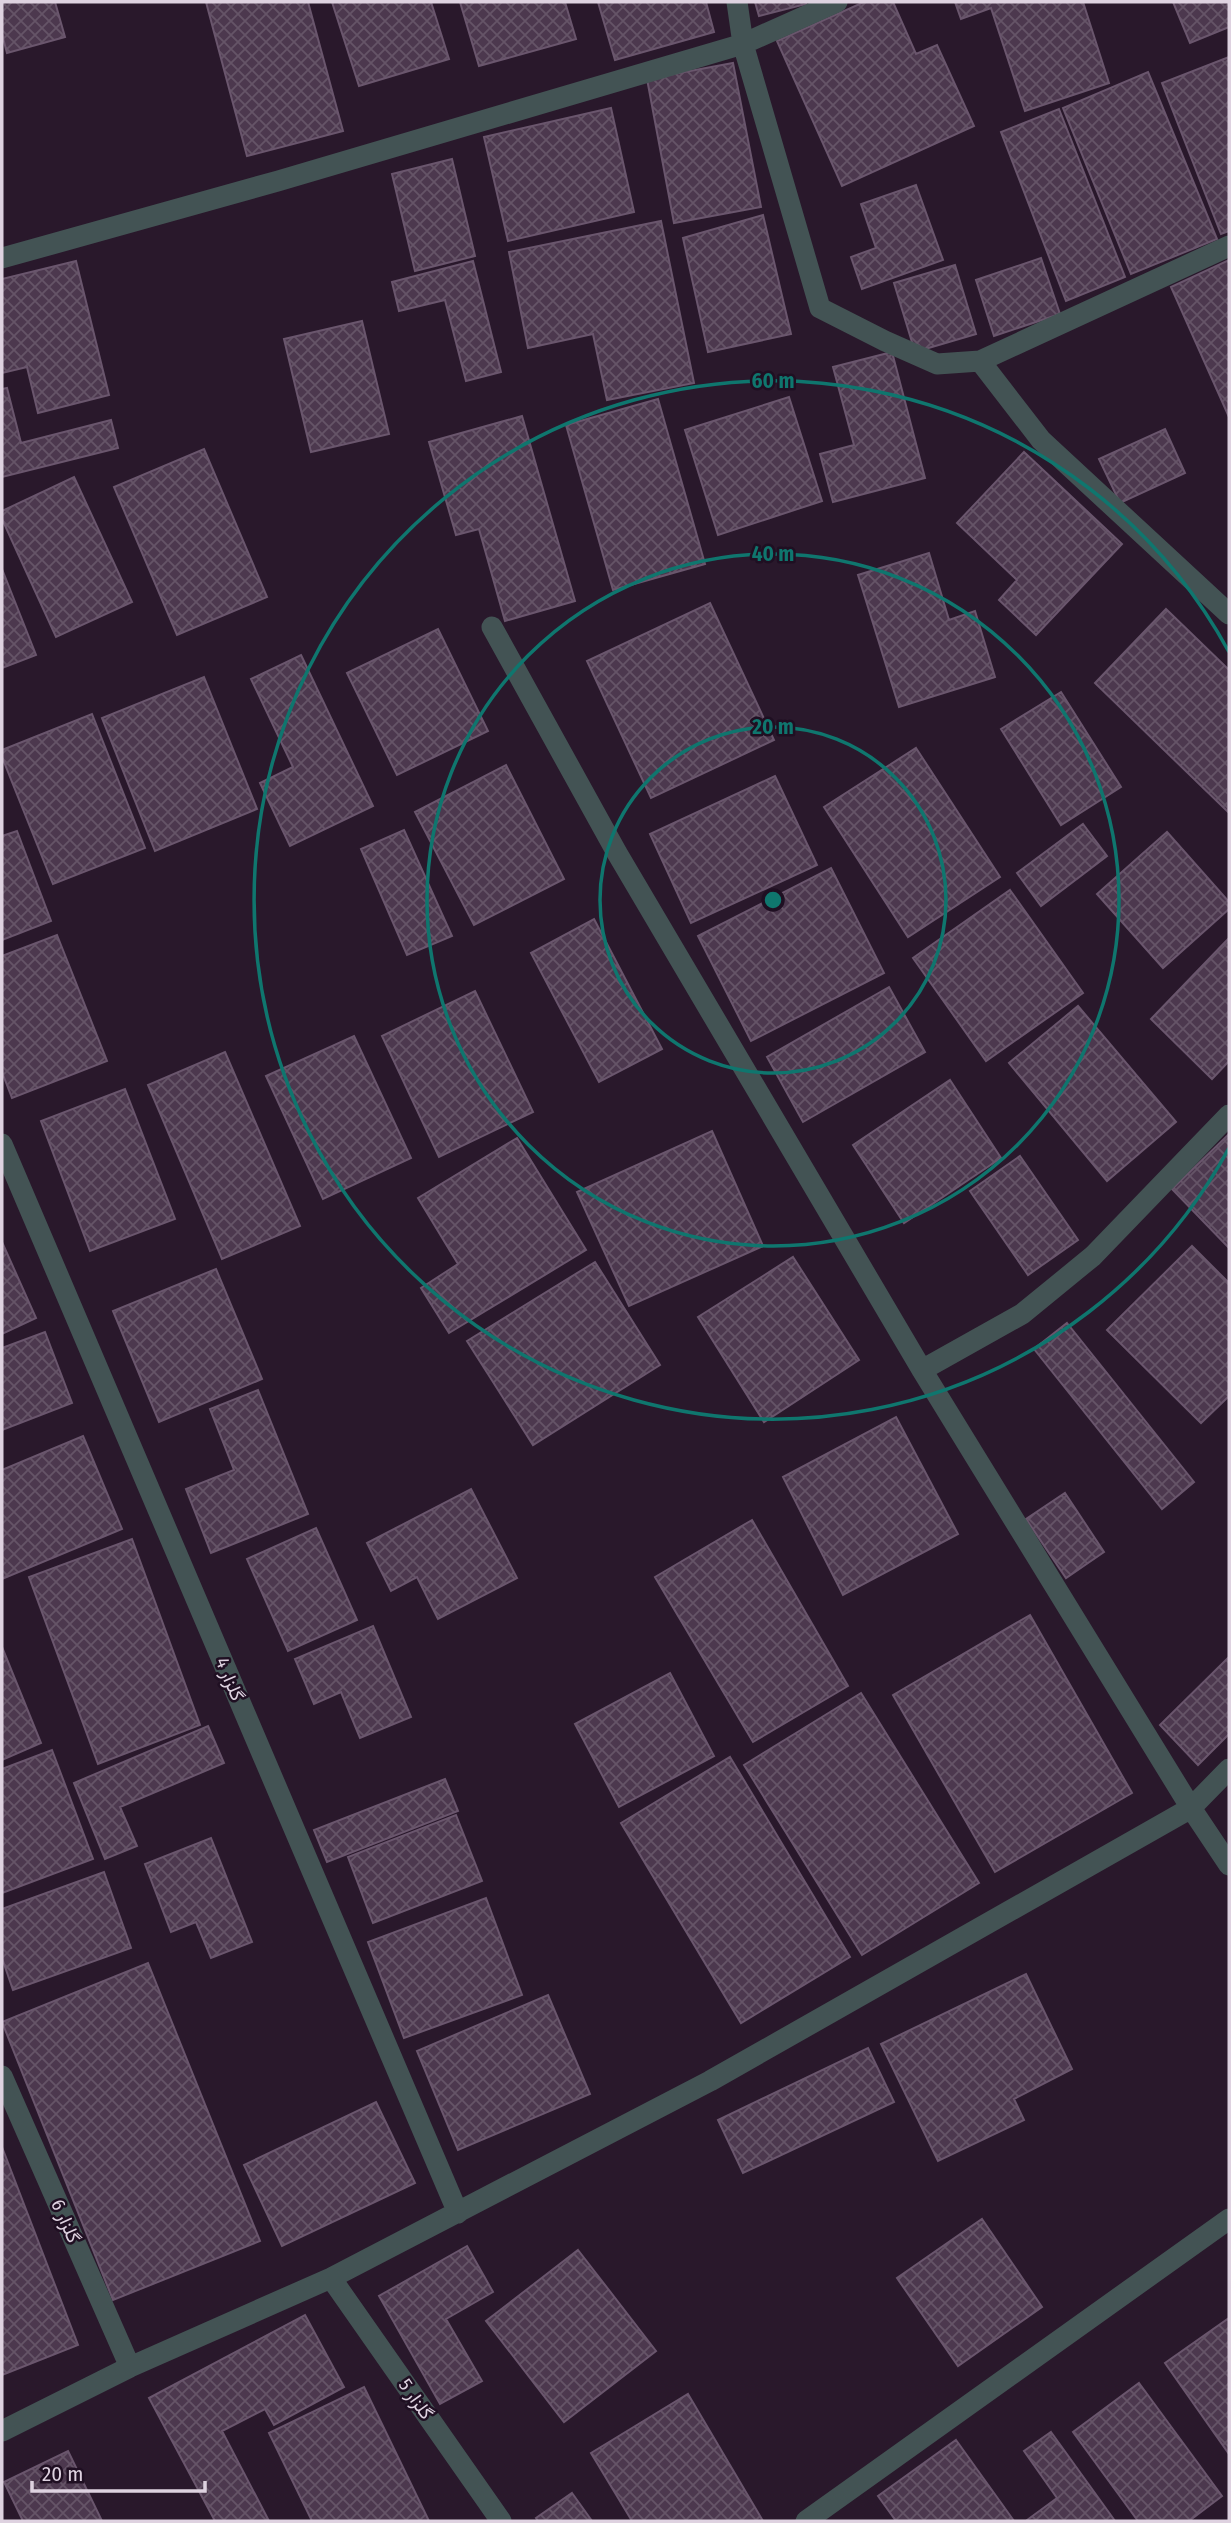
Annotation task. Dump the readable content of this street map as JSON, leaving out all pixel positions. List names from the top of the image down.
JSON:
{
  "streets": {
    "street": ["گلزار 4", "گلزار 6", "گلزار 5"]
  },
  "scale_bar": "20 m",
  "rings": ["60 m", "40 m", "20 m"]
}
